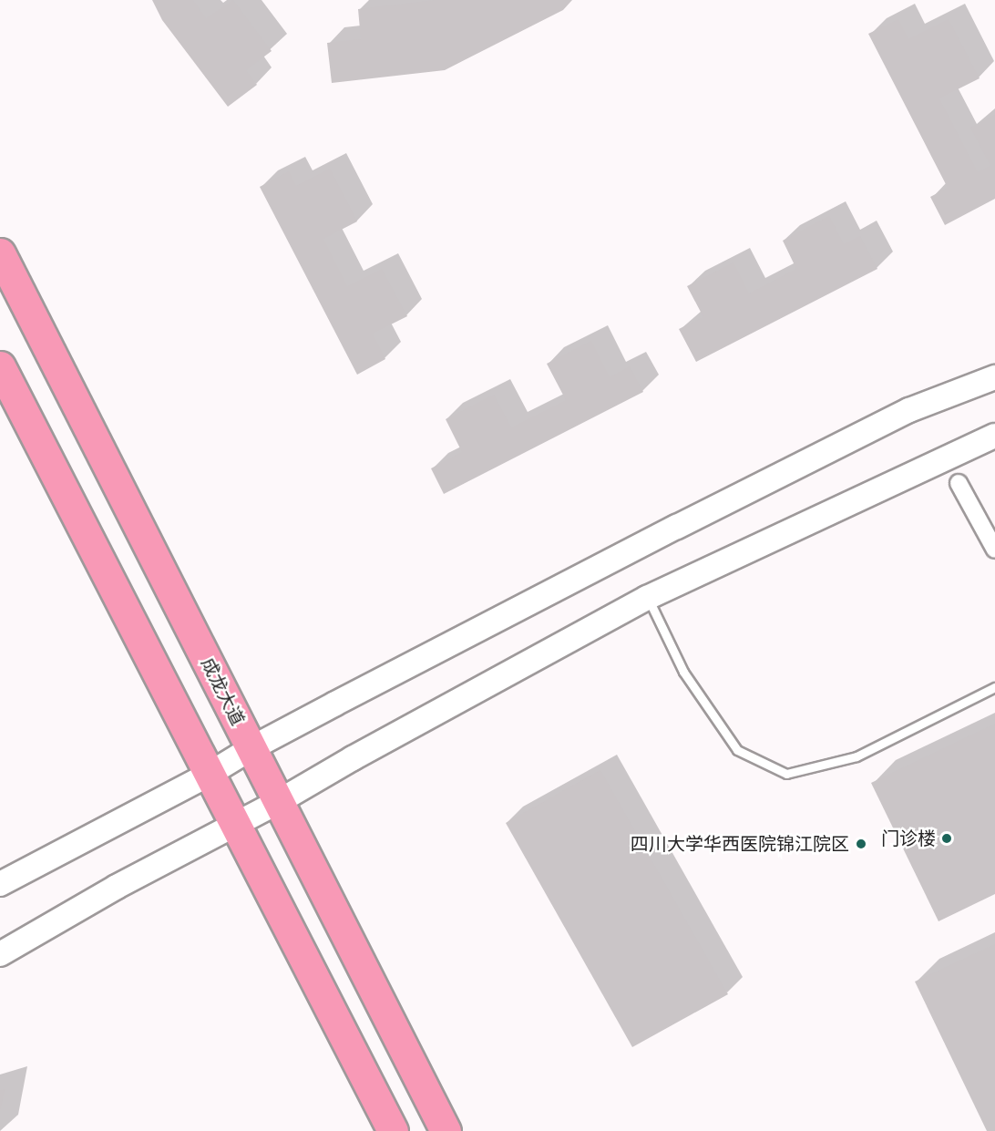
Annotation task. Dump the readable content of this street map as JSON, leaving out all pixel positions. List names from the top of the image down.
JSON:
{
  "streets": {
    "highway": ["成龙大道"]
  },
  "places": ["门诊楼", "四川大学华西医院锦江院区"]
}
